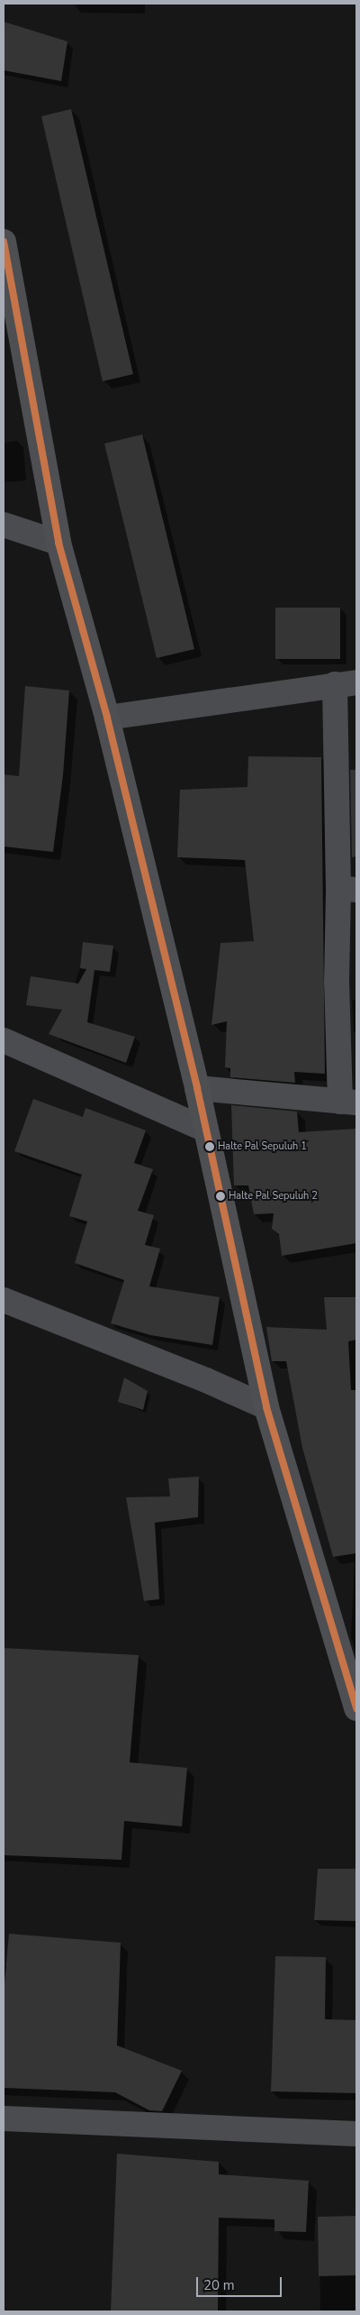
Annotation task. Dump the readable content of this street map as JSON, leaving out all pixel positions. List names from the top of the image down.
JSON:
{
  "places": ["Halte Pal Sepuluh 1", "Halte Pal Sepuluh 2"],
  "scale_bar": "20 m"
}
